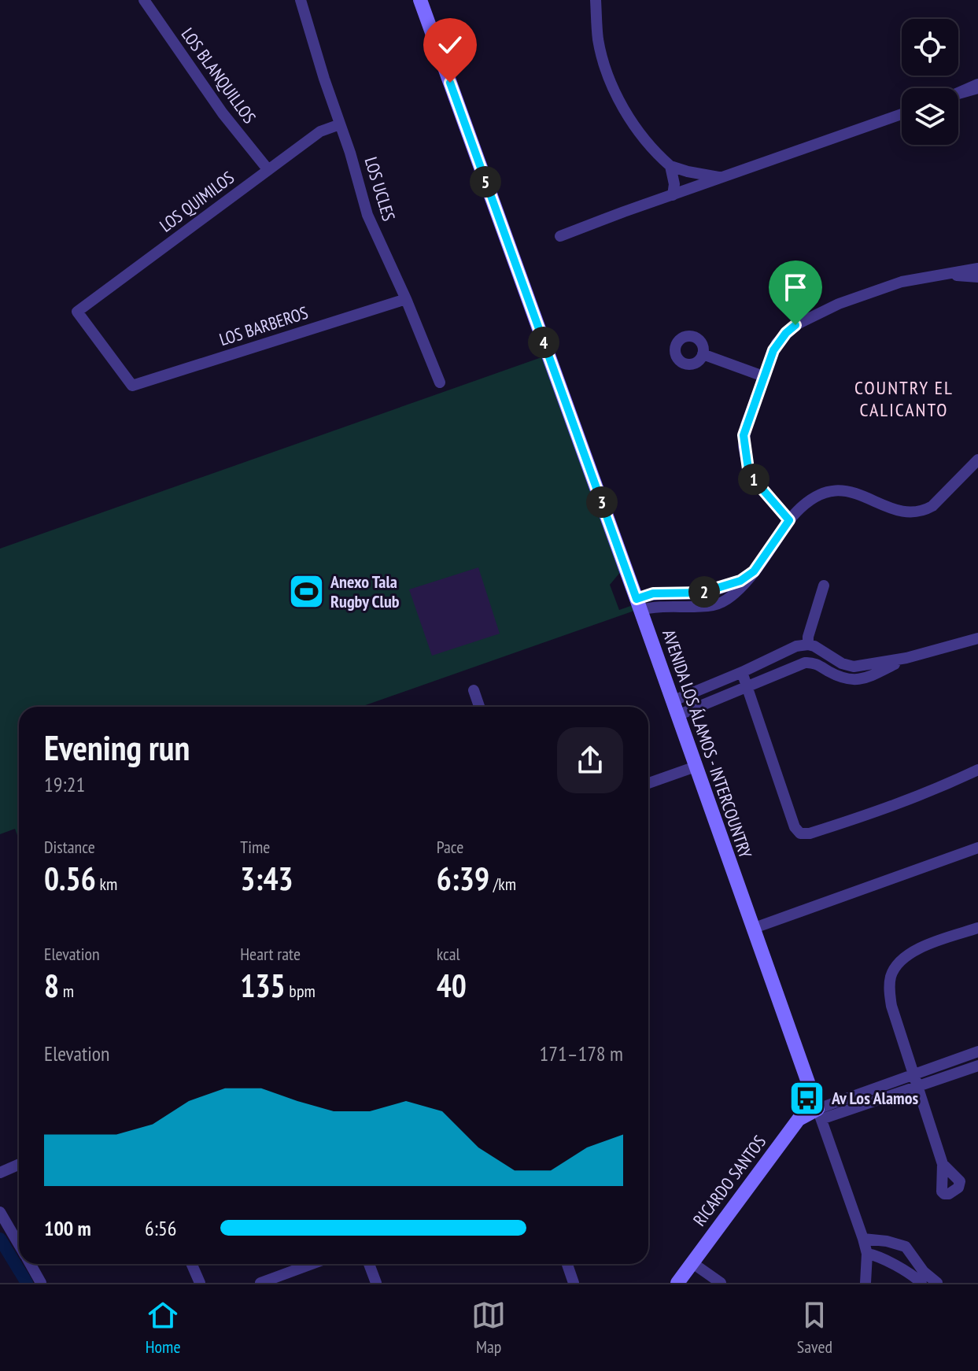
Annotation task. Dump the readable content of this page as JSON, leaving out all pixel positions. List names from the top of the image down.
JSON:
{
  "streets": {
    "main road": ["AVENIDA LOS ÁLAMOS - INTERCOUNTRY", "RICARDO SANTOS"],
    "street": [
      "LOS BLANQUILLOS",
      "LOS UCLES",
      "LOS QUIMILOS",
      "LOS BARBEROS"
    ]
  },
  "crossings": [
    ["LOS BLANQUILLOS", "LOS QUIMILOS"],
    ["LOS UCLES", "LOS QUIMILOS"],
    ["LOS UCLES", "LOS BARBEROS"],
    ["LOS QUIMILOS", "LOS BARBEROS"],
    ["AVENIDA LOS ÁLAMOS - INTERCOUNTRY", "RICARDO SANTOS"]
  ],
  "districts": ["COUNTRY EL CALICANTO"],
  "places": {
    "sports": ["Anexo Tala Rugby Club"],
    "bus stop": ["Av Los Alamos"]
  },
  "page": {
    "pins": [
      "5",
      "4",
      "1",
      "3",
      "2"
    ],
    "heading": ["Evening run", "19:21"],
    "stats": [
      ["Distance", "0.56 km"],
      ["Time", "3:43"],
      ["Pace", "6:39 /km"],
      ["Elevation", "8 m"],
      ["Heart rate", "135 bpm"],
      ["kcal", "40"]
    ],
    "chart": ["Elevation", "171–178 m"],
    "list": [
      {
        "name": "100 m",
        "note": "6:56"
      }
    ],
    "tabs": ["Home", "Map", "Saved"]
  }
}
